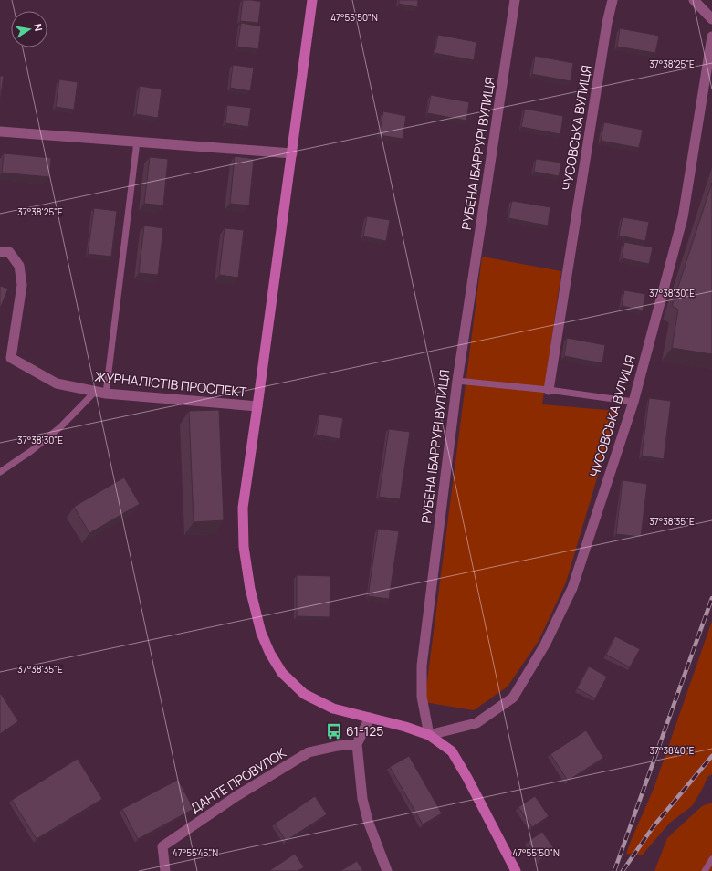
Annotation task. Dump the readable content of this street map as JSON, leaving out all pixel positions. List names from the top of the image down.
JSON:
{
  "streets": {
    "main road": ["ЖУРНАЛІСТІВ ПРОСПЕКТ"],
    "street": ["ЧУСОВСЬКА ВУЛИЦЯ", "РУБЕНА ІБАРРУРІ ВУЛИЦЯ", "ДАНТЕ ПРОВУЛОК"]
  },
  "crossings": [
    ["ЧУСОВСЬКА ВУЛИЦЯ", "РУБЕНА ІБАРРУРІ ВУЛИЦЯ"],
    ["ЧУСОВСЬКА ВУЛИЦЯ", "ЖУРНАЛІСТІВ ПРОСПЕКТ"],
    ["РУБЕНА ІБАРРУРІ ВУЛИЦЯ", "ЖУРНАЛІСТІВ ПРОСПЕКТ"]
  ],
  "places": {
    "bus stop": ["61-125"]
  },
  "north": "right",
  "coordinates": [
    "47°55'50\"N",
    "37°38'25\"E",
    "37°38'30\"E",
    "37°38'35\"E",
    "37°38'40\"E",
    "47°55'45\"N"
  ]
}
